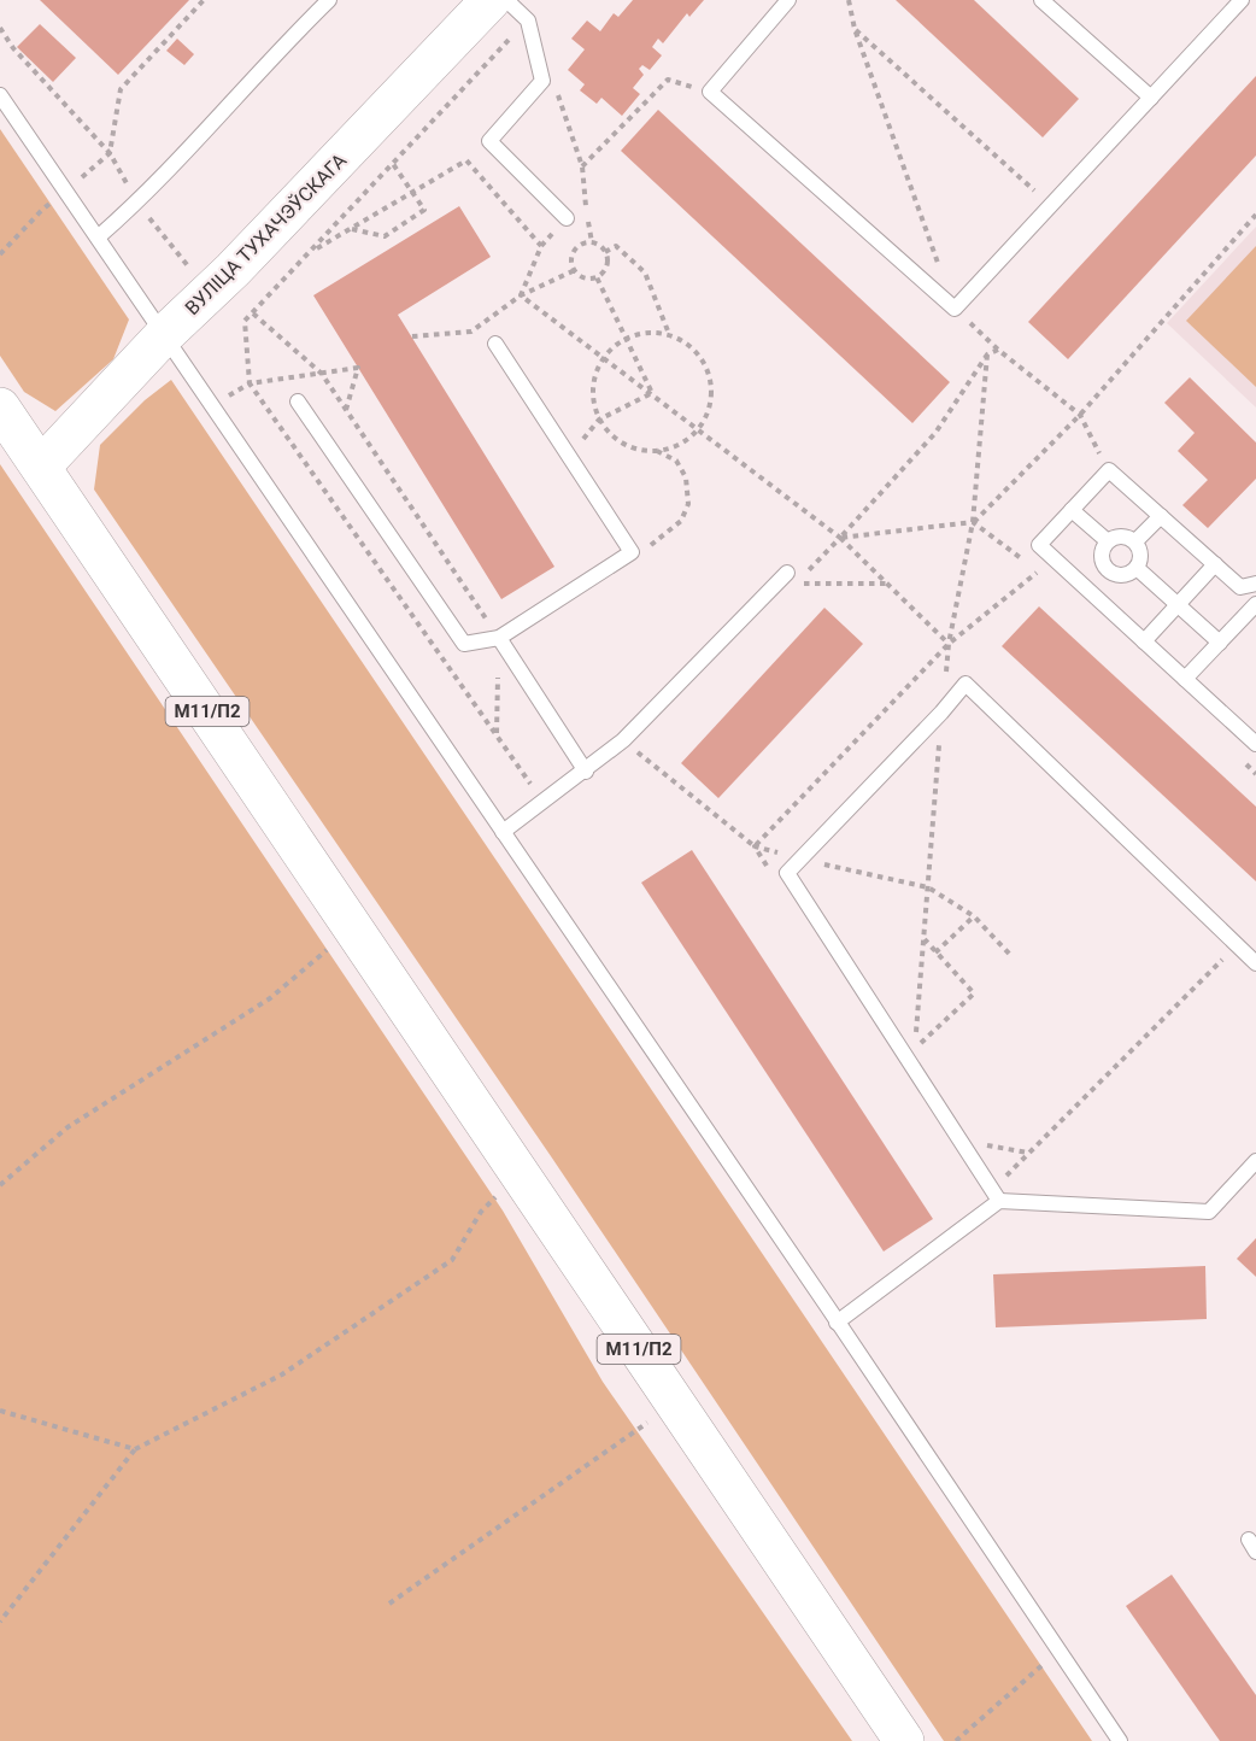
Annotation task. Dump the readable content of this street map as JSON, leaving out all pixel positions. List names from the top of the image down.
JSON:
{
  "streets": {
    "main road": ["ВУЛІЦА ТУХАЧЭЎСКАГА", "М11/П2"]
  },
  "crossings": [
    ["ВУЛІЦА ТУХАЧЭЎСКАГА", "М11/П2"]
  ]
}
